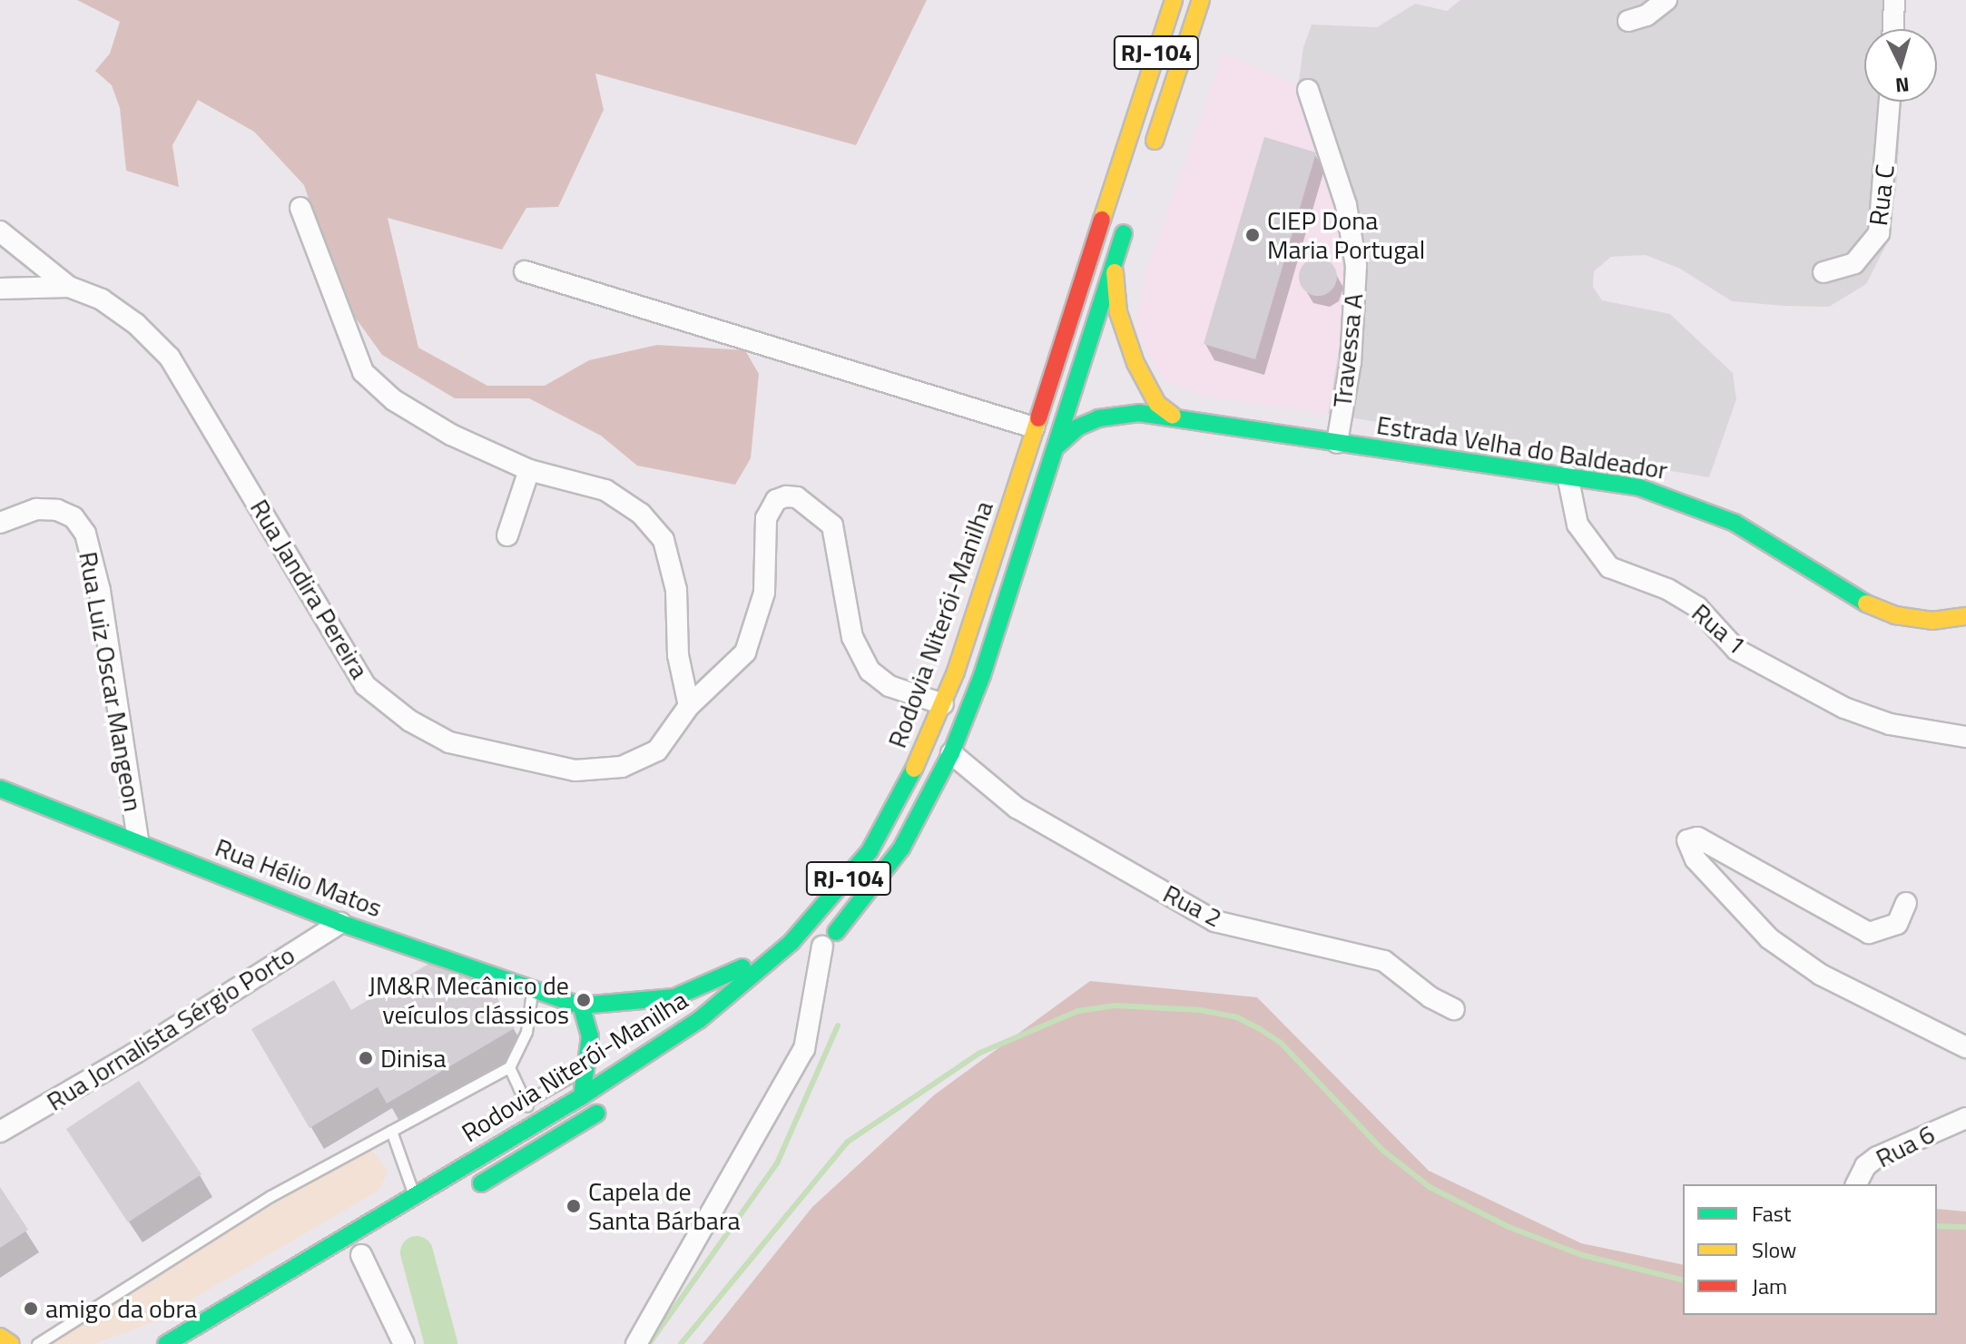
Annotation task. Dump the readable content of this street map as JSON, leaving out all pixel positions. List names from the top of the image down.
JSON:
{
  "streets": {
    "main road": [
      "RJ-104",
      "Estrada Velha do Baldeador",
      "Rodovia Niterói-Manilha",
      "Rua Hélio Matos"
    ],
    "street": [
      "Rua C",
      "Travessa A",
      "Rua Jandira Pereira",
      "Rua 1",
      "Rua Luiz Oscar Mangeon",
      "Rua 2",
      "Rua Jornalista Sérgio Porto",
      "Rua 6"
    ]
  },
  "crossings": [
    ["Travessa A", "Estrada Velha do Baldeador"],
    ["Estrada Velha do Baldeador", "Rodovia Niterói-Manilha"],
    ["Estrada Velha do Baldeador", "Rua 1"],
    ["Rua Jandira Pereira", "Rodovia Niterói-Manilha"],
    ["Rodovia Niterói-Manilha", "Rua 2"],
    ["Rua Luiz Oscar Mangeon", "Rua Hélio Matos"],
    ["Rua Hélio Matos", "Rua Jornalista Sérgio Porto"]
  ],
  "places": [
    "CIEP Dona Maria Portugal",
    "JM&R Mecânico de veículos clássicos",
    "Dinisa",
    "Capela de Santa Bárbara",
    "amigo da obra"
  ],
  "legend": ["Fast", "Slow", "Jam"],
  "north": "bottom"
}
